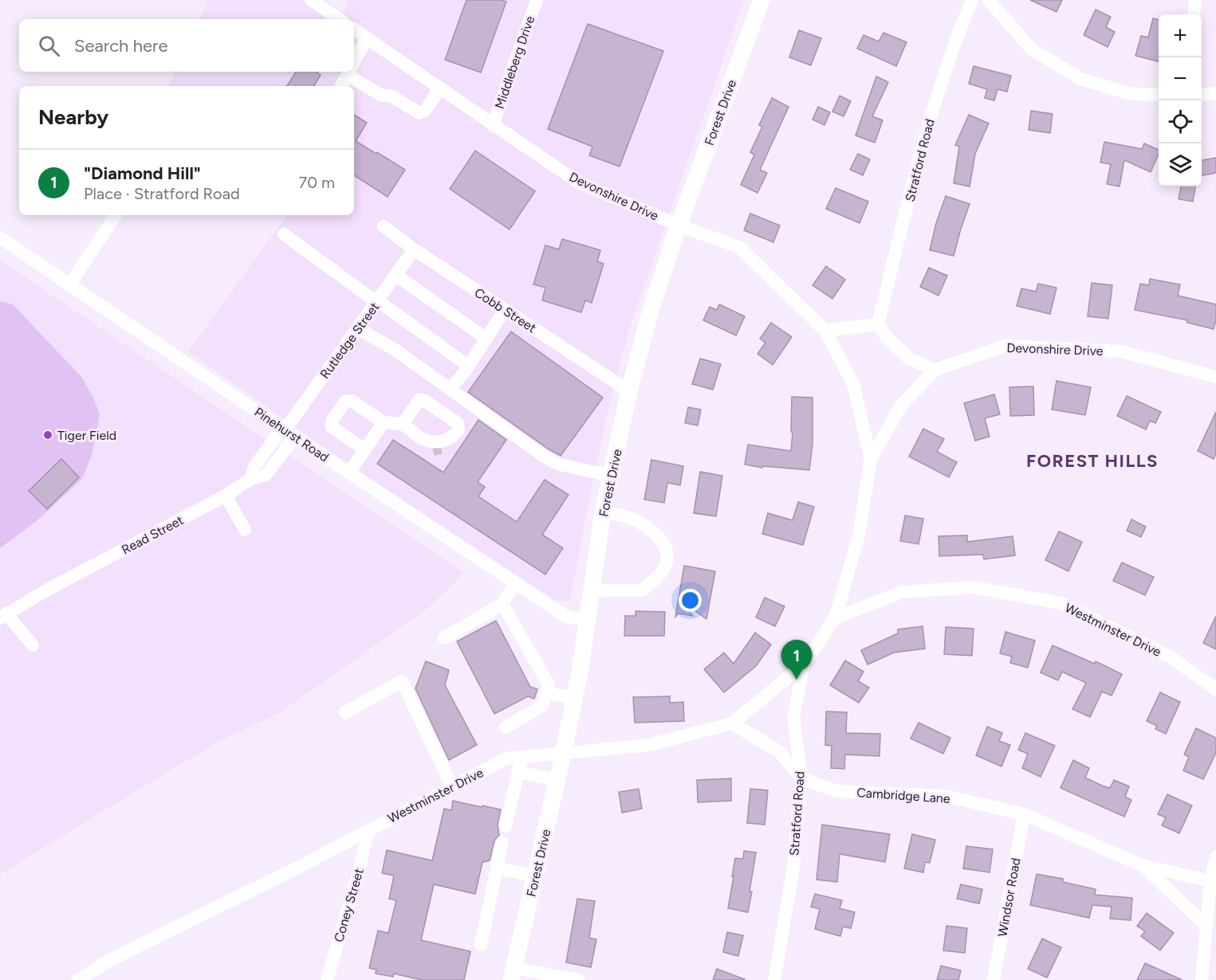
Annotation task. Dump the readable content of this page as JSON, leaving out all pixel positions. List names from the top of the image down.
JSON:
{
  "streets": {
    "main road": ["Forest Drive"],
    "street": [
      "Middleberg Drive",
      "Stratford Road",
      "Devonshire Drive",
      "Cobb Street",
      "Rutledge Street",
      "Pinehurst Road",
      "Read Street",
      "Westminster Drive",
      "Cambridge Lane",
      "Windsor Road",
      "Coney Street"
    ]
  },
  "crossings": [
    ["Middleberg Drive", "Devonshire Drive"],
    ["Forest Drive", "Devonshire Drive"],
    ["Forest Drive", "Cobb Street"],
    ["Forest Drive", "Pinehurst Road"],
    ["Forest Drive", "Westminster Drive"],
    ["Stratford Road", "Devonshire Drive"],
    ["Stratford Road", "Westminster Drive"],
    ["Stratford Road", "Cambridge Lane"],
    ["Cobb Street", "Rutledge Street"],
    ["Rutledge Street", "Pinehurst Road"],
    ["Rutledge Street", "Read Street"],
    ["Westminster Drive", "Coney Street"],
    ["Cambridge Lane", "Windsor Road"]
  ],
  "districts": ["FOREST HILLS"],
  "places": ["Tiger Field"],
  "page": {
    "map_buttons": ["+", "−"],
    "search": "Search here",
    "heading": "Nearby",
    "list": [
      {
        "mark": "1",
        "name": "\"Diamond Hill\"",
        "note": "Place · Stratford Road",
        "value": "70 m"
      }
    ],
    "pins": "1"
  }
}
